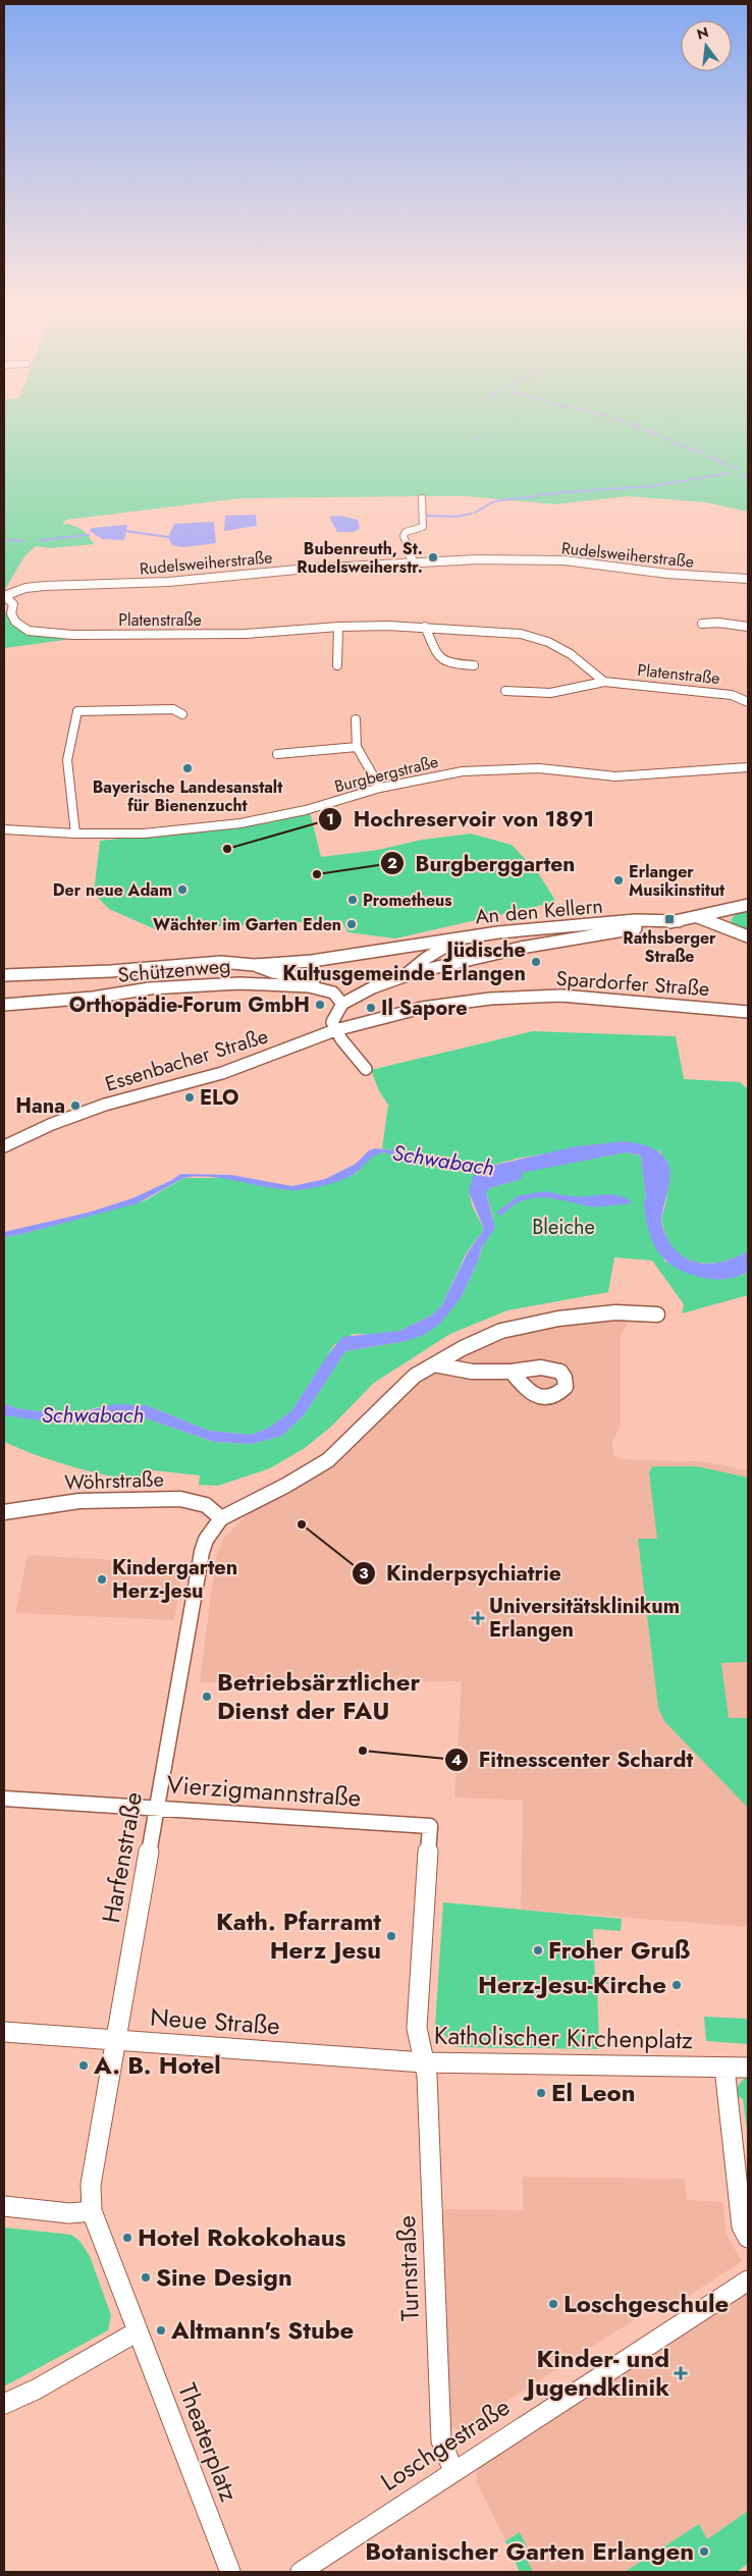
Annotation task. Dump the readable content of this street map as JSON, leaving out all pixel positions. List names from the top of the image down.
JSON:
{
  "streets": {
    "street": [
      "Rudelsweiherstraße",
      "Platenstraße",
      "Burgbergstraße",
      "An den Kellern",
      "Schützenweg",
      "Spardorfer Straße",
      "Essenbacher Straße",
      "Wöhrstraße",
      "Vierzigmannstraße",
      "Harfenstraße",
      "Neue Straße",
      "Katholischer Kirchenplatz",
      "Turnstraße",
      "Theaterplatz",
      "Loschgestraße"
    ]
  },
  "crossings": [
    ["An den Kellern", "Schützenweg"],
    ["Spardorfer Straße", "Essenbacher Straße"],
    ["Wöhrstraße", "Harfenstraße"],
    ["Vierzigmannstraße", "Harfenstraße"],
    ["Vierzigmannstraße", "Katholischer Kirchenplatz"],
    ["Harfenstraße", "Neue Straße"],
    ["Harfenstraße", "Theaterplatz"],
    ["Neue Straße", "Katholischer Kirchenplatz"],
    ["Neue Straße", "Turnstraße"],
    ["Katholischer Kirchenplatz", "Turnstraße"],
    ["Turnstraße", "Loschgestraße"]
  ],
  "water": ["Schwabach"],
  "parks": ["Bleiche"],
  "places": {
    "other": [
      "Bubenreuth, St. Rudelsweiherstr.",
      "Bayerische Landesanstalt für Bienenzucht",
      "Hochreservoir von 1891",
      "Burgberggarten",
      "Erlanger Musikinstitut",
      "Der neue Adam",
      "Prometheus",
      "Wächter im Garten Eden",
      "Jüdische Kultusgemeinde Erlangen",
      "Orthopädie-Forum GmbH",
      "Il Sapore",
      "ELO",
      "Hana",
      "Kinderpsychiatrie",
      "Kindergarten Herz-Jesu",
      "Betriebsärztlicher Dienst der FAU",
      "Fitnesscenter Schardt",
      "Kath. Pfarramt Herz Jesu",
      "Froher Gruß",
      "Herz-Jesu-Kirche",
      "A. B. Hotel",
      "El Leon",
      "Hotel Rokokohaus",
      "Sine Design",
      "Loschgeschule",
      "Altmann's Stube",
      "Botanischer Garten Erlangen"
    ],
    "transit": ["Rathsberger Straße"],
    "health": ["Universitätsklinikum Erlangen", "Kinder- und Jugendklinik"]
  },
  "north": "top"
}
